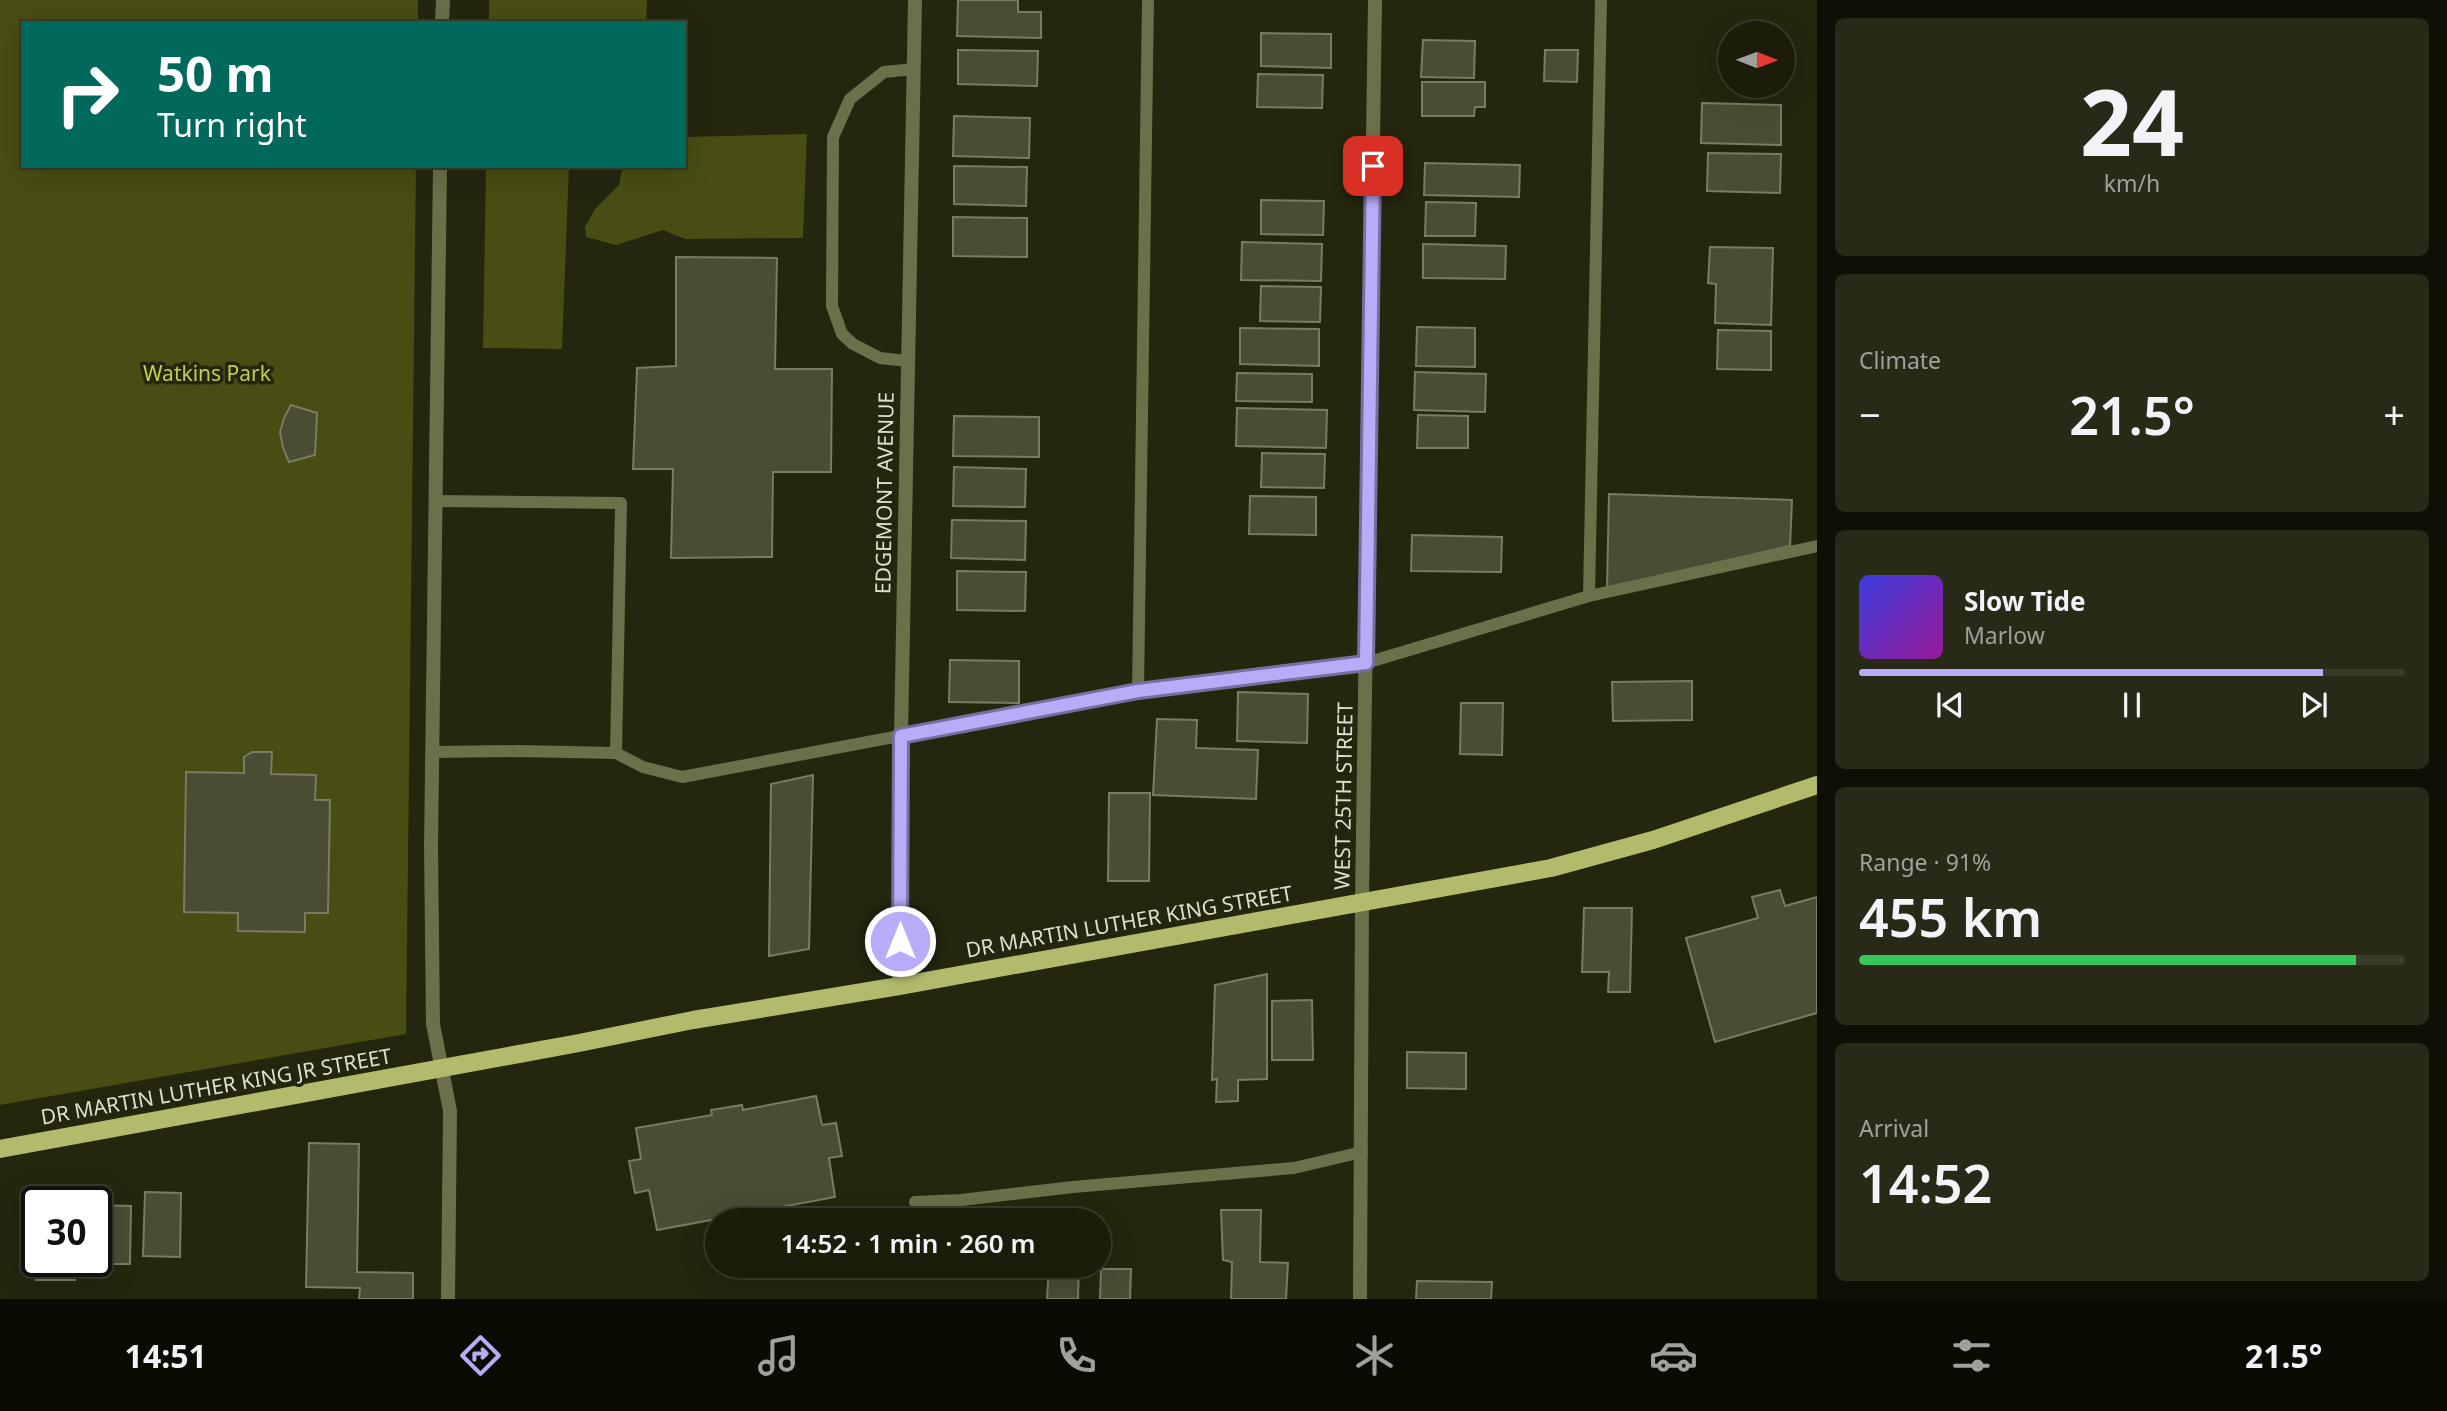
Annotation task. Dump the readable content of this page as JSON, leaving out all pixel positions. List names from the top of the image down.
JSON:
{
  "streets": {
    "main road": ["DR MARTIN LUTHER KING STREET", "DR MARTIN LUTHER KING JR STREET"],
    "street": ["EDGEMONT AVENUE", "WEST 25TH STREET"]
  },
  "crossings": [
    ["EDGEMONT AVENUE", "DR MARTIN LUTHER KING STREET"],
    ["WEST 25TH STREET", "DR MARTIN LUTHER KING STREET"],
    ["DR MARTIN LUTHER KING STREET", "DR MARTIN LUTHER KING JR STREET"]
  ],
  "parks": ["Watkins Park"],
  "north": "right",
  "page": {
    "tile": [
      ["24", "km/h"],
      "Climate",
      ["Range · 91%", "455 km"],
      ["Arrival", "14:52"]
    ],
    "turn": ["50 m", "Turn right"],
    "heat": ["−", "21.5°", "+"],
    "song": ["Slow Tide", "Marlow"],
    "limit": "30",
    "trip": "14:52 · 1 min · 260 m",
    "tabs": ["14:51", "21.5°"]
  }
}
